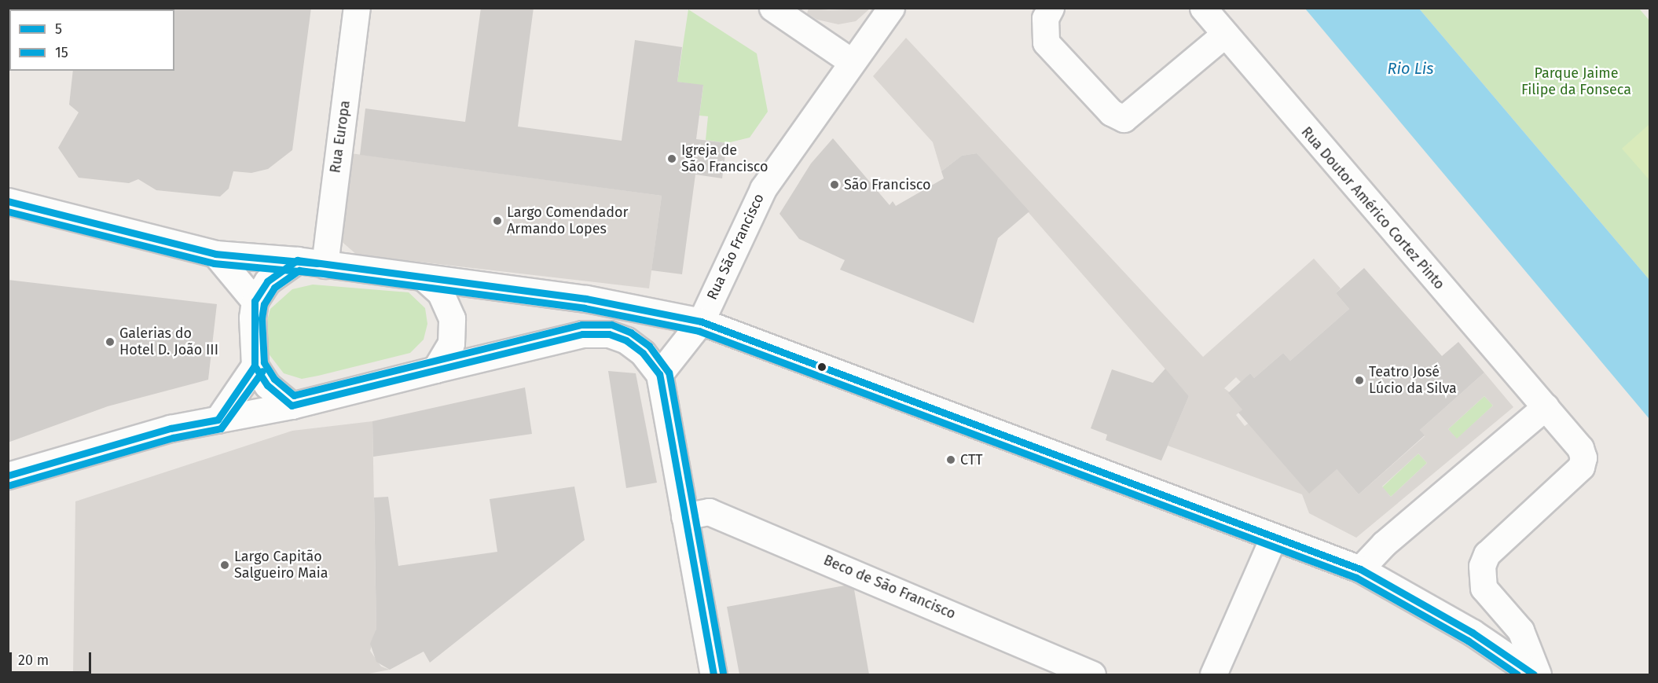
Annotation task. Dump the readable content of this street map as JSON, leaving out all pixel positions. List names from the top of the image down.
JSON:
{
  "streets": {
    "street": [
      "Rua Europa",
      "Rua Doutor Américo Cortez Pinto",
      "Rua São Francisco",
      "Beco de São Francisco"
    ]
  },
  "water": ["Rio Lis"],
  "parks": ["Parque Jaime Filipe da Fonseca"],
  "places": [
    "Igreja de São Francisco",
    "São Francisco",
    "Largo Comendador Armando Lopes",
    "Galerias do Hotel D. João III",
    "Teatro José Lúcio da Silva",
    "CTT",
    "Largo Capitão Salgueiro Maia"
  ],
  "lines": ["transit line 5", "transit line 15"],
  "legend": ["5", "15"],
  "scale_bar": "20 m"
}
